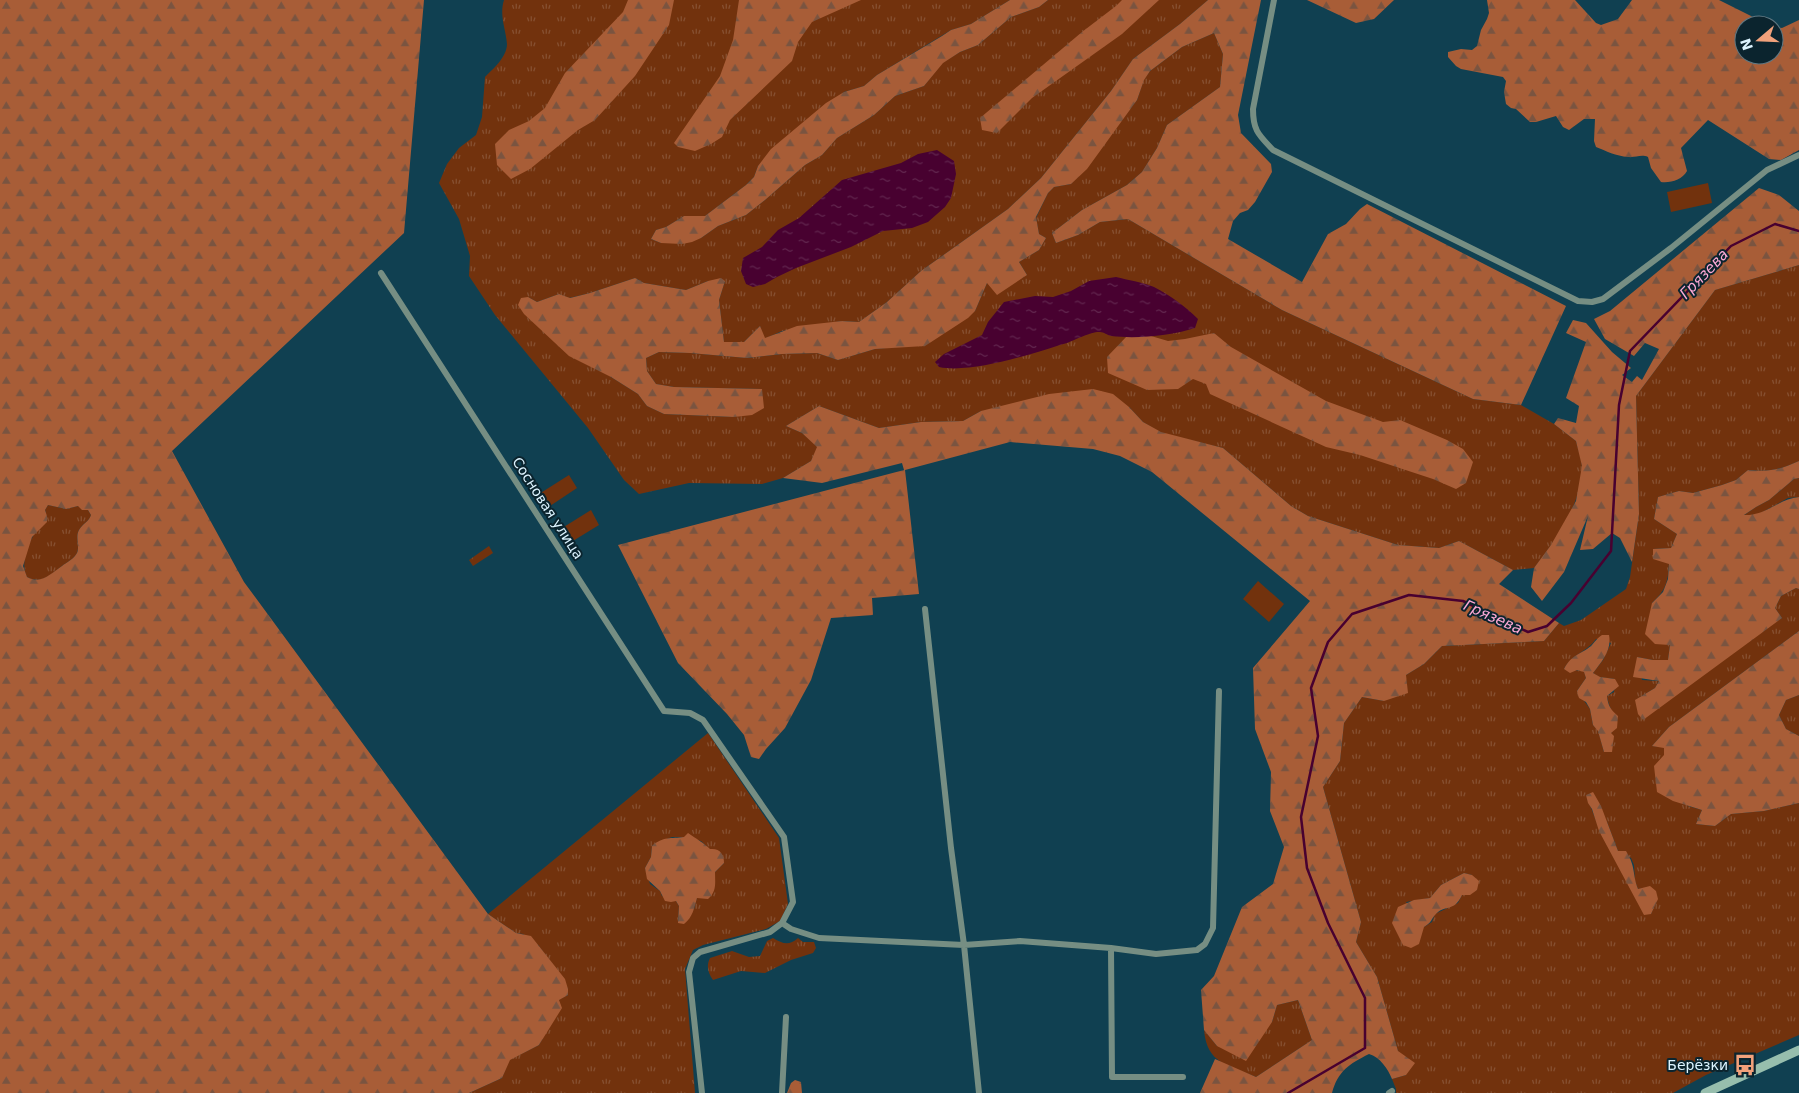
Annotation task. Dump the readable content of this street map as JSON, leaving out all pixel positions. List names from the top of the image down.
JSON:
{
  "streets": {
    "street": ["Сосновая улица"]
  },
  "water": ["Грязева"],
  "places": {
    "bus stop": ["Берёзки"]
  },
  "north": "left"
}
